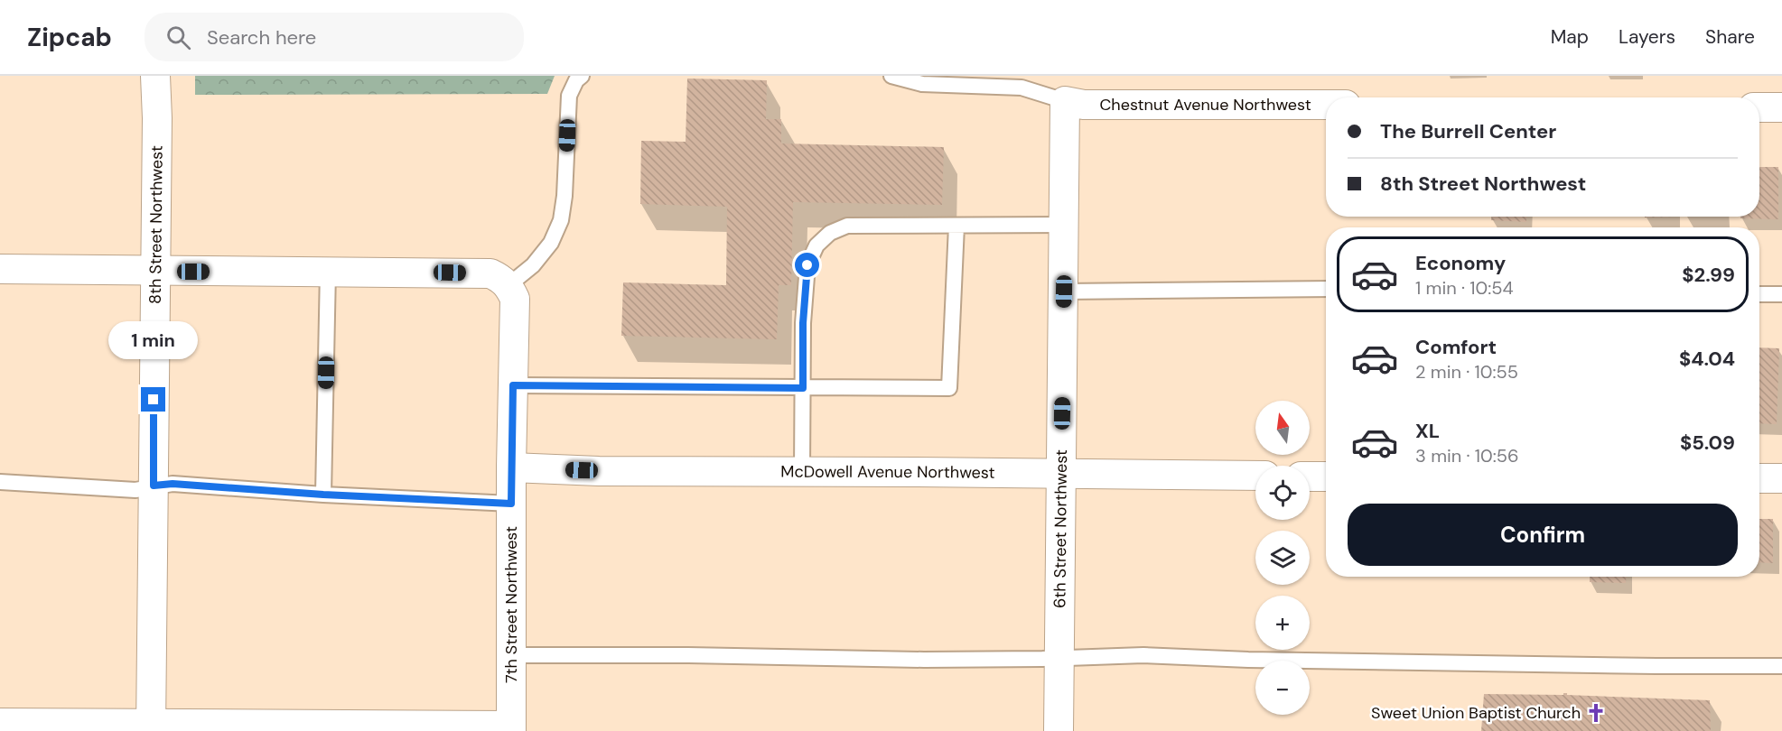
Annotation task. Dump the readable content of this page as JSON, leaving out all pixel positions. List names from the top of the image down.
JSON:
{
  "streets": {
    "street": [
      "Chestnut Avenue Northwest",
      "8th Street Northwest",
      "McDowell Avenue Northwest",
      "6th Street Northwest",
      "7th Street Northwest"
    ]
  },
  "crossings": [
    ["Chestnut Avenue Northwest", "6th Street Northwest"],
    ["McDowell Avenue Northwest", "6th Street Northwest"],
    ["McDowell Avenue Northwest", "7th Street Northwest"]
  ],
  "places": {
    "church": ["Sweet Union Baptist Church"]
  },
  "north": "top",
  "page": {
    "header": "Zipcab",
    "search": "Search here",
    "nav": ["Map", "Layers", "Share"],
    "banner": ["The Burrell Center", "8th Street Northwest"],
    "list": [
      {
        "name": "Economy",
        "note": "1 min · 10:54",
        "value": "$2.99"
      },
      {
        "name": "Comfort",
        "note": "2 min · 10:55",
        "value": "$4.04"
      },
      {
        "name": "XL",
        "note": "3 min · 10:56",
        "value": "$5.09"
      }
    ],
    "bubble": "1 min",
    "map_buttons": ["+", "−"],
    "buttons": "Confirm"
  }
}
